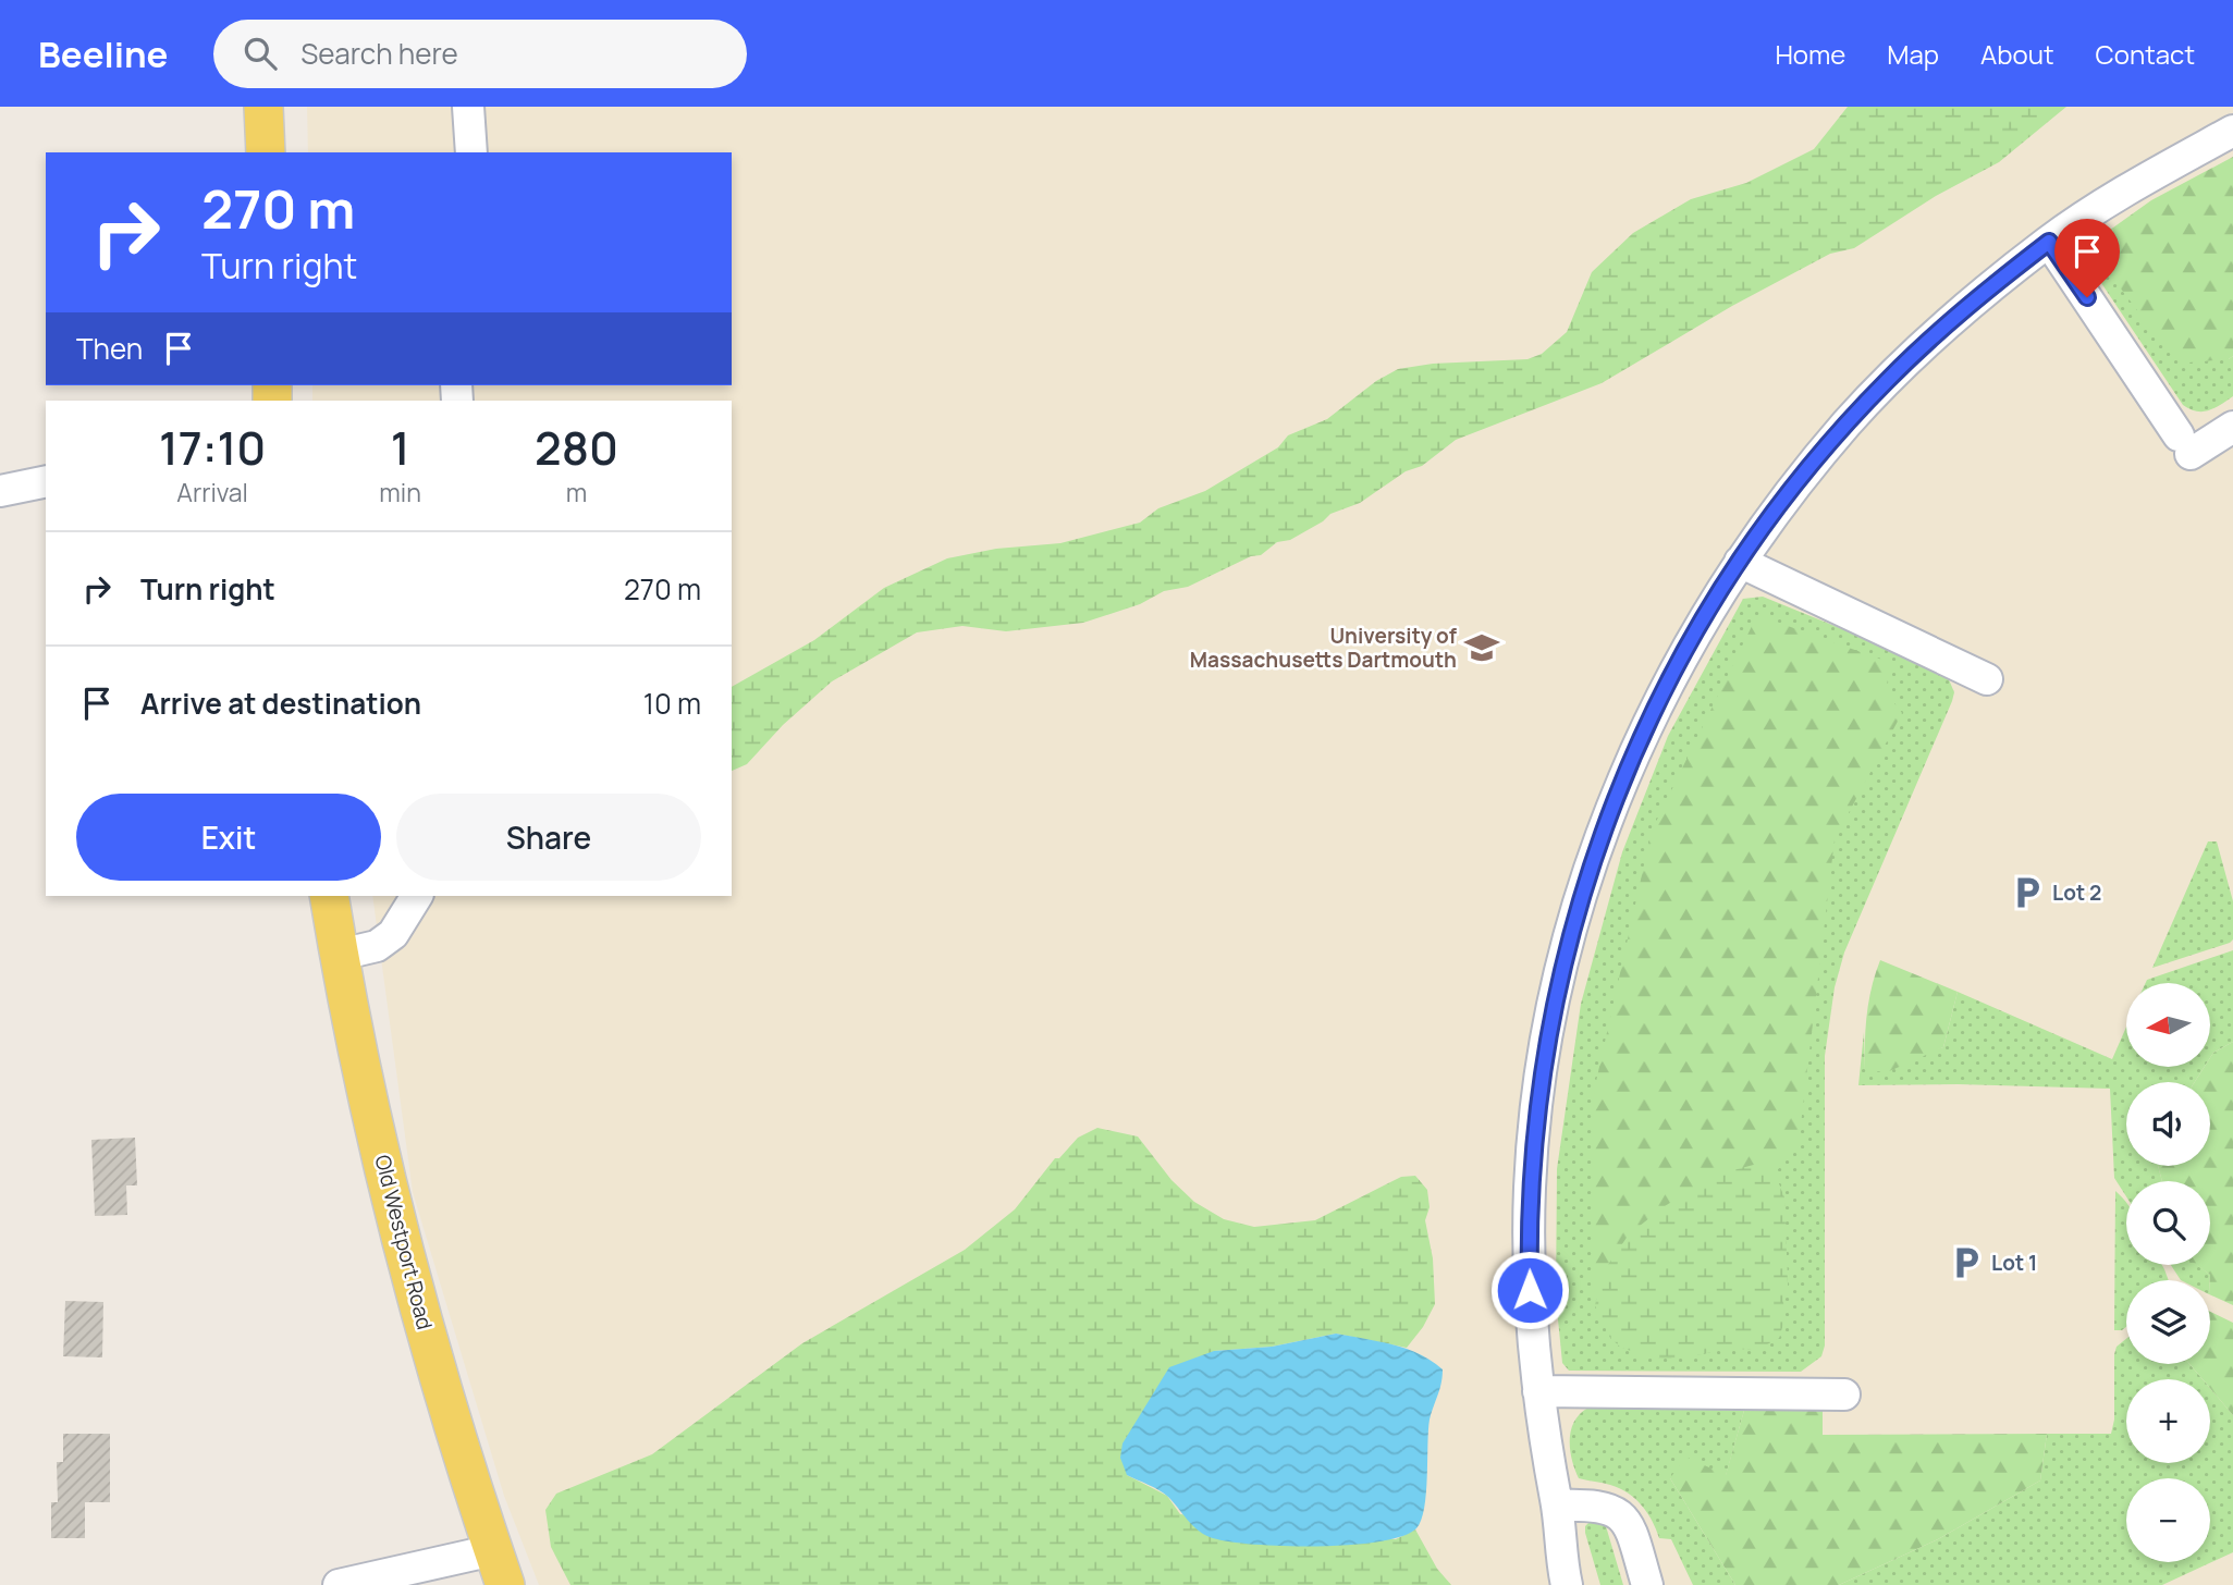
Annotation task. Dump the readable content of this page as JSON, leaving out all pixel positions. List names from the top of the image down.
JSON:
{
  "streets": {
    "main road": ["Old Westport Road"]
  },
  "places": {
    "school or university": ["University of Massachusetts Dartmouth"],
    "parking": ["Lot 2", "Lot 1"]
  },
  "north": "left",
  "page": {
    "header": "Beeline",
    "search": "Search here",
    "nav": [
      "Home",
      "Map",
      "About",
      "Contact"
    ],
    "turn": ["270 m", "Turn right"],
    "then": "Then",
    "eta": [
      "17:10",
      "Arrival",
      "1",
      "min",
      "280",
      "m"
    ],
    "list": [
      {
        "name": "Turn right",
        "value": "270 m"
      },
      {
        "name": "Arrive at destination",
        "value": "10 m"
      }
    ],
    "buttons": ["Exit", "Share"],
    "map_buttons": ["+", "−"]
  }
}
